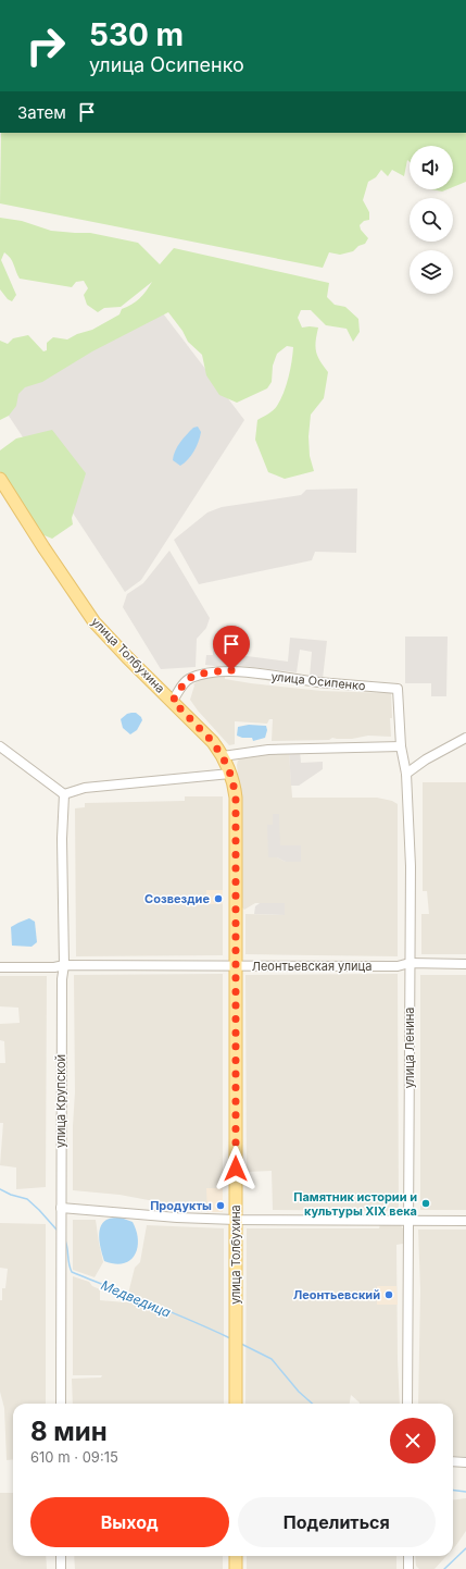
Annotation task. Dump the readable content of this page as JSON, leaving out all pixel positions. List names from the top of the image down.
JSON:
{
  "streets": {
    "main road": ["улица Толбухина"],
    "street": [
      "улица Осипенко",
      "Леонтьевская улица",
      "улица Ленина",
      "улица Крупской"
    ]
  },
  "crossings": [
    ["улица Толбухина", "улица Осипенко"],
    ["улица Толбухина", "Леонтьевская улица"],
    ["улица Осипенко", "улица Ленина"],
    ["Леонтьевская улица", "улица Ленина"],
    ["Леонтьевская улица", "улица Крупской"]
  ],
  "water": ["Медведица"],
  "places": [
    "Созвездие",
    "Памятник истории и культуры XIX века",
    "Продукты",
    "Леонтьевский"
  ],
  "page": {
    "turn": ["530 m", "улица Осипенко"],
    "then": "Затем",
    "heading": ["8 мин", "610 m · 09:15"],
    "buttons": ["Выход", "Поделиться"]
  }
}
